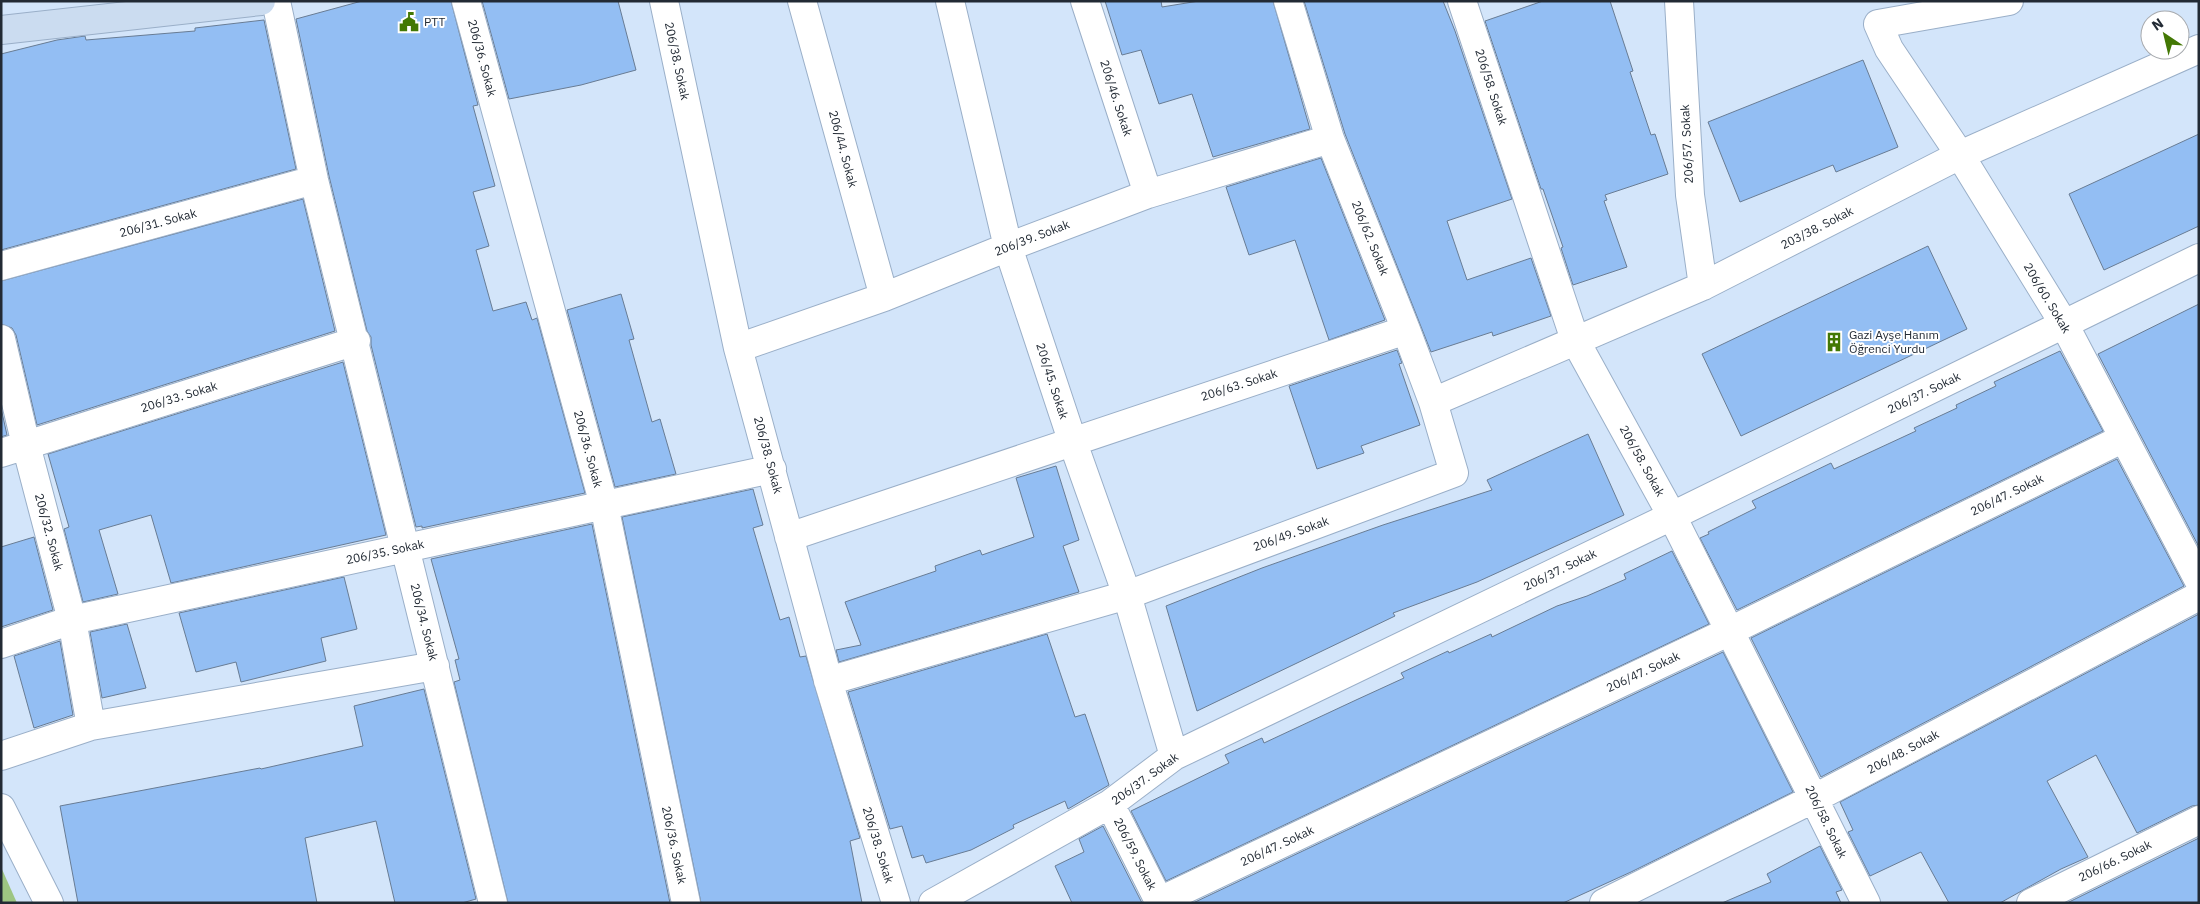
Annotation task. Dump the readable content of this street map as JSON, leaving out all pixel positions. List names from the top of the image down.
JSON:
{
  "streets": {
    "street": [
      "206/36. Sokak",
      "206/38. Sokak",
      "206/58. Sokak",
      "206/46. Sokak",
      "206/57. Sokak",
      "206/44. Sokak",
      "206/31. Sokak",
      "203/38. Sokak",
      "206/39. Sokak",
      "206/62. Sokak",
      "206/60. Sokak",
      "206/45. Sokak",
      "206/63. Sokak",
      "206/37. Sokak",
      "206/33. Sokak",
      "206/47. Sokak",
      "206/32. Sokak",
      "206/49. Sokak",
      "206/35. Sokak",
      "206/34. Sokak",
      "206/48. Sokak",
      "206/59. Sokak",
      "206/66. Sokak"
    ]
  },
  "crossings": [
    ["206/36. Sokak", "206/35. Sokak"],
    ["206/38. Sokak", "206/39. Sokak"],
    ["206/38. Sokak", "206/63. Sokak"],
    ["206/38. Sokak", "206/49. Sokak"],
    ["206/38. Sokak", "206/35. Sokak"],
    ["206/58. Sokak", "203/38. Sokak"],
    ["206/58. Sokak", "206/37. Sokak"],
    ["206/58. Sokak", "206/47. Sokak"],
    ["206/58. Sokak", "206/48. Sokak"],
    ["206/46. Sokak", "206/39. Sokak"],
    ["206/57. Sokak", "203/38. Sokak"],
    ["206/44. Sokak", "206/39. Sokak"],
    ["206/31. Sokak", "206/34. Sokak"],
    ["203/38. Sokak", "206/62. Sokak"],
    ["203/38. Sokak", "206/60. Sokak"],
    ["206/39. Sokak", "206/62. Sokak"],
    ["206/39. Sokak", "206/45. Sokak"],
    ["206/62. Sokak", "206/63. Sokak"],
    ["206/62. Sokak", "206/49. Sokak"],
    ["206/60. Sokak", "206/37. Sokak"],
    ["206/60. Sokak", "206/47. Sokak"],
    ["206/45. Sokak", "206/63. Sokak"],
    ["206/45. Sokak", "206/37. Sokak"],
    ["206/45. Sokak", "206/49. Sokak"],
    ["206/37. Sokak", "206/59. Sokak"],
    ["206/33. Sokak", "206/32. Sokak"],
    ["206/33. Sokak", "206/34. Sokak"],
    ["206/47. Sokak", "206/59. Sokak"],
    ["206/32. Sokak", "206/35. Sokak"],
    ["206/35. Sokak", "206/34. Sokak"]
  ],
  "places": {
    "public building": ["PTT"],
    "building": ["Gazi Ayşe Hanım Öğrenci Yurdu"]
  },
  "north": "top left"
}
